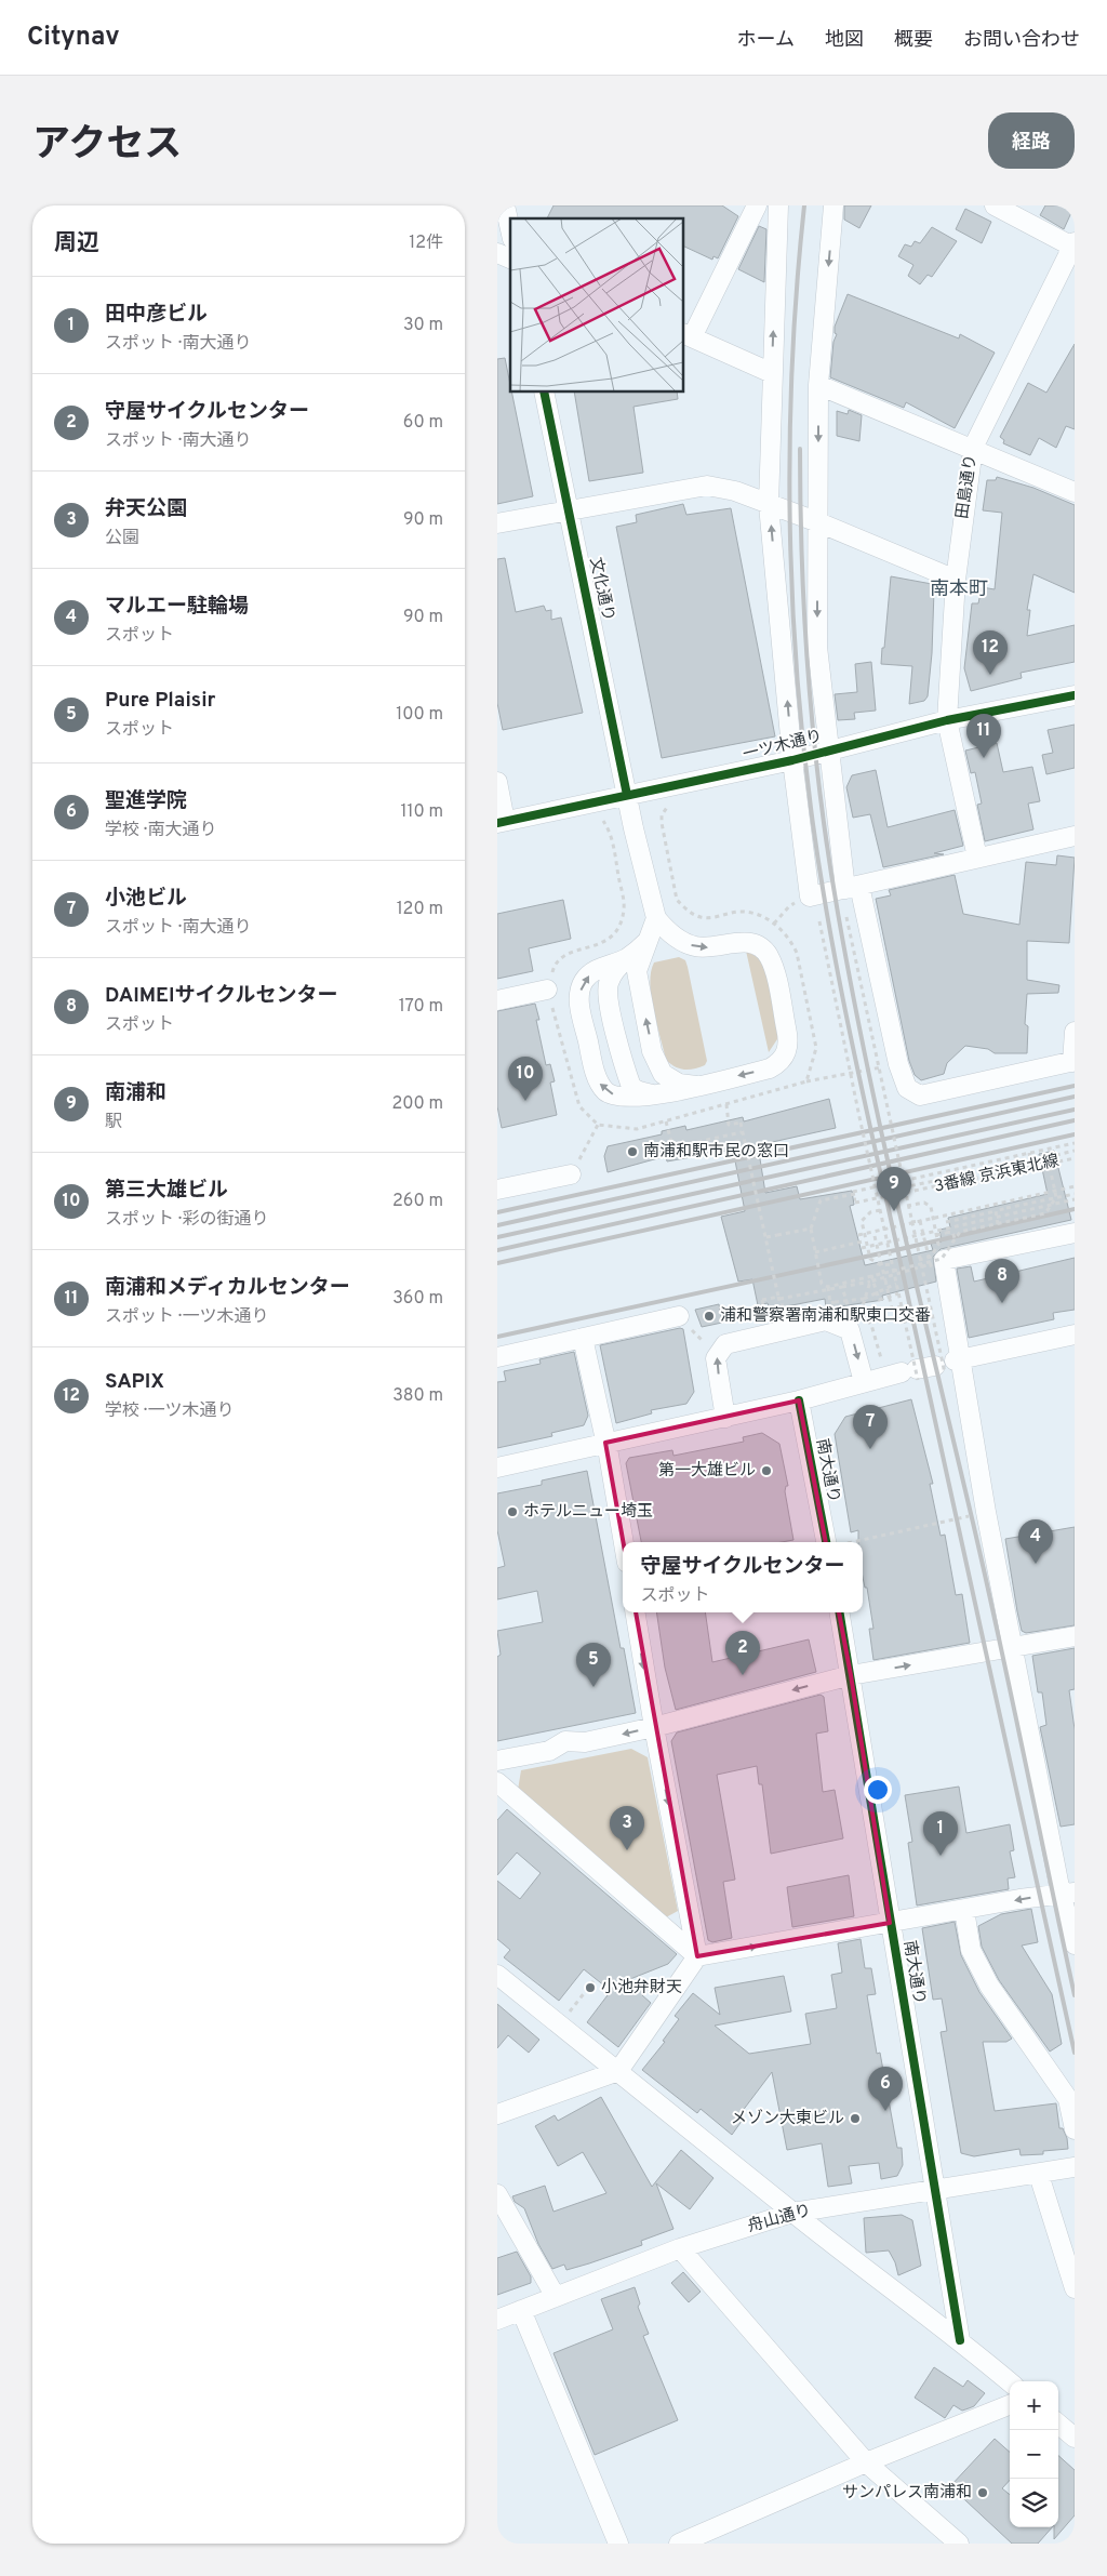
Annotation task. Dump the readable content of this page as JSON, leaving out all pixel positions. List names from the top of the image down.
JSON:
{
  "streets": {
    "street": [
      "田島通り",
      "文化通り",
      "一ツ木通り",
      "南大通り",
      "舟山通り"
    ],
    "path": ["3番線 京浜東北線"]
  },
  "crossings": [
    ["田島通り", "一ツ木通り"],
    ["文化通り", "一ツ木通り"],
    ["南大通り", "舟山通り"]
  ],
  "districts": ["南本町"],
  "places": [
    "南浦和駅市民の窓口",
    "浦和警察署南浦和駅東口交番",
    "第一大雄ビル",
    "ホテルニュー埼玉",
    "小池弁財天",
    "メゾン大東ビル",
    "サンパレス南浦和"
  ],
  "page": {
    "header": "Citynav",
    "nav": [
      "ホーム",
      "地図",
      "概要",
      "お問い合わせ"
    ],
    "title": "アクセス",
    "buttons": "経路",
    "heading": ["周辺", "12件"],
    "list": [
      {
        "mark": "1",
        "name": "田中彦ビル",
        "note": "スポット · 南大通り",
        "value": "30 m"
      },
      {
        "mark": "2",
        "name": "守屋サイクルセンター",
        "note": "スポット · 南大通り",
        "value": "60 m"
      },
      {
        "mark": "3",
        "name": "弁天公園",
        "note": "公園",
        "value": "90 m"
      },
      {
        "mark": "4",
        "name": "マルエー駐輪場",
        "note": "スポット",
        "value": "90 m"
      },
      {
        "mark": "5",
        "name": "Pure Plaisir",
        "note": "スポット",
        "value": "100 m"
      },
      {
        "mark": "6",
        "name": "聖進学院",
        "note": "学校 · 南大通り",
        "value": "110 m"
      },
      {
        "mark": "7",
        "name": "小池ビル",
        "note": "スポット · 南大通り",
        "value": "120 m"
      },
      {
        "mark": "8",
        "name": "DAIMEIサイクルセンター",
        "note": "スポット",
        "value": "170 m"
      },
      {
        "mark": "9",
        "name": "南浦和",
        "note": "駅",
        "value": "200 m"
      },
      {
        "mark": "10",
        "name": "第三大雄ビル",
        "note": "スポット · 彩の街通り",
        "value": "260 m"
      },
      {
        "mark": "11",
        "name": "南浦和メディカルセンター",
        "note": "スポット · 一ツ木通り",
        "value": "360 m"
      },
      {
        "mark": "12",
        "name": "SAPIX",
        "note": "学校 · 一ツ木通り",
        "value": "380 m"
      }
    ],
    "pins": [
      "12",
      "11",
      "10",
      "9",
      "8",
      "7",
      "4",
      "2",
      "5",
      "3",
      "1",
      "6"
    ],
    "popup": ["守屋サイクルセンター", "スポット"],
    "map_buttons": ["+", "−"]
  }
}
